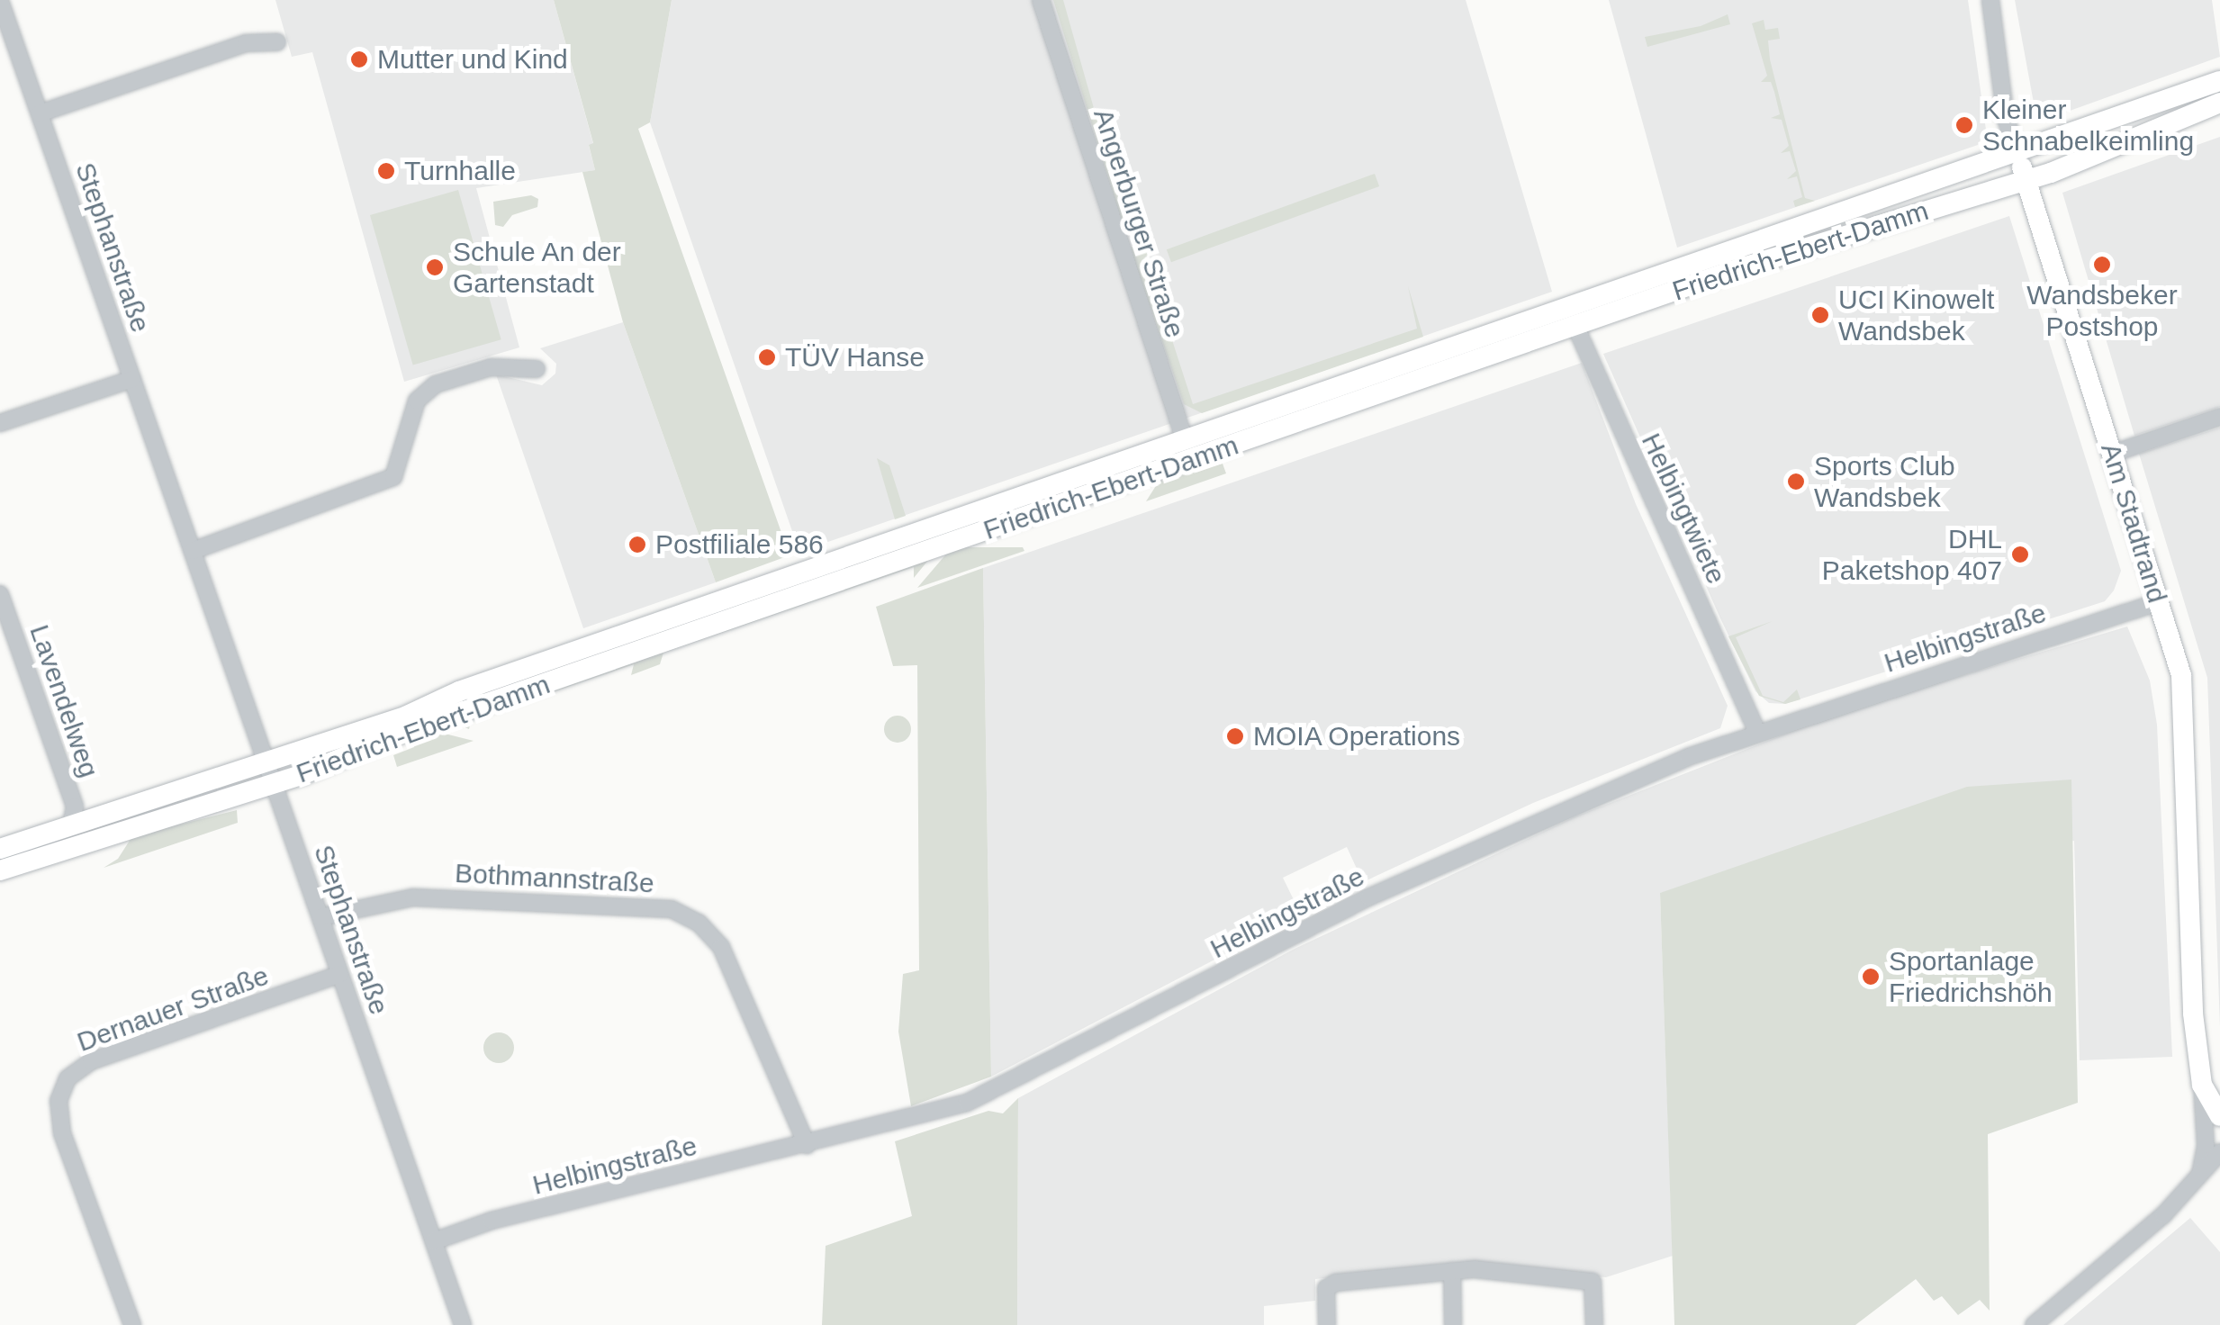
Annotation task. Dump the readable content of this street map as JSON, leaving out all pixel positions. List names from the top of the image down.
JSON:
{
  "streets": {
    "main road": ["Friedrich-Ebert-Damm", "Am Stadtrand"],
    "street": [
      "Angerburger Straße",
      "Stephanstraße",
      "Helbingtwiete",
      "Helbingstraße",
      "Lavendelweg",
      "Bothmannstraße",
      "Dernauer Straße"
    ]
  },
  "crossings": [
    ["Angerburger Straße", "Friedrich-Ebert-Damm"],
    ["Stephanstraße", "Friedrich-Ebert-Damm"],
    ["Stephanstraße", "Helbingstraße"],
    ["Stephanstraße", "Bothmannstraße"],
    ["Stephanstraße", "Dernauer Straße"],
    ["Friedrich-Ebert-Damm", "Helbingtwiete"],
    ["Friedrich-Ebert-Damm", "Am Stadtrand"],
    ["Friedrich-Ebert-Damm", "Lavendelweg"],
    ["Helbingtwiete", "Helbingstraße"],
    ["Am Stadtrand", "Helbingstraße"],
    ["Helbingstraße", "Bothmannstraße"]
  ],
  "places": [
    "Mutter und Kind",
    "Kleiner Schnabelkeimling",
    "Turnhalle",
    "Wandsbeker Postshop",
    "Schule An der Gartenstadt",
    "UCI Kinowelt Wandsbek",
    "TÜV Hanse",
    "Sports Club Wandsbek",
    "Postfiliale 586",
    "DHL Paketshop 407",
    "MOIA Operations",
    "Sportanlage Friedrichshöh"
  ]
}
